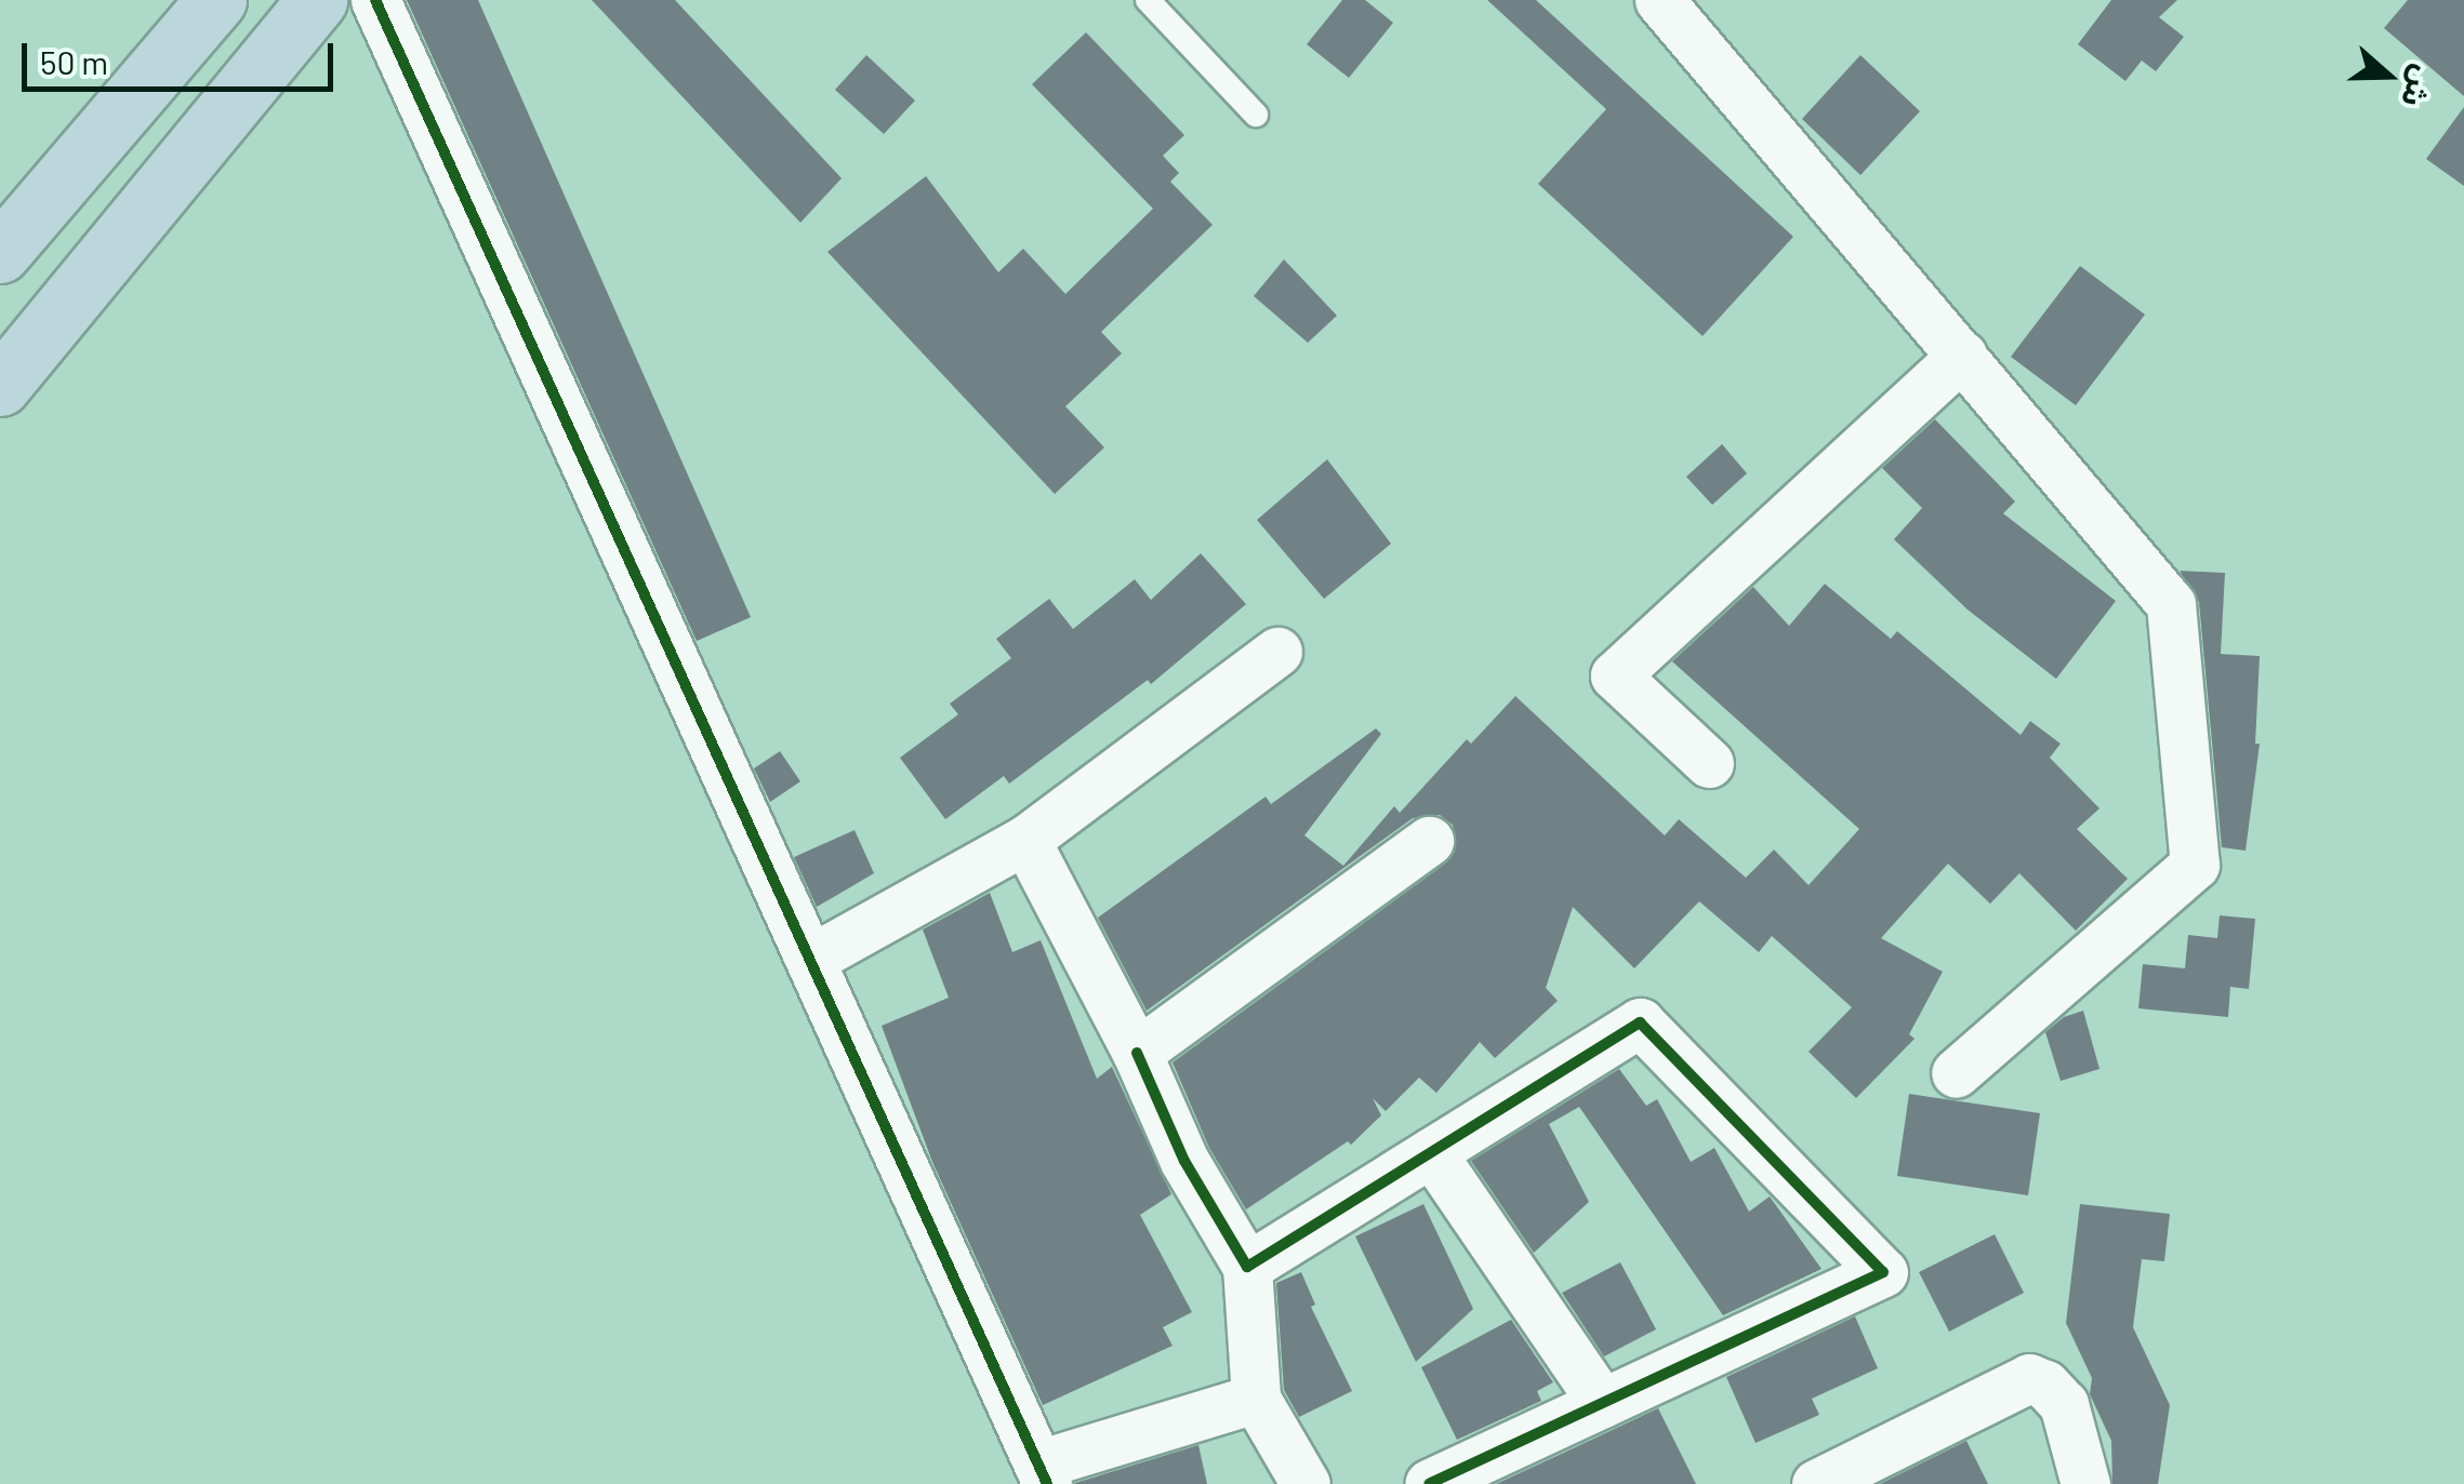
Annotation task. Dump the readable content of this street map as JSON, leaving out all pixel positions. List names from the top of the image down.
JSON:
{
  "scale_bar": "50 m",
  "north": "right"
}
